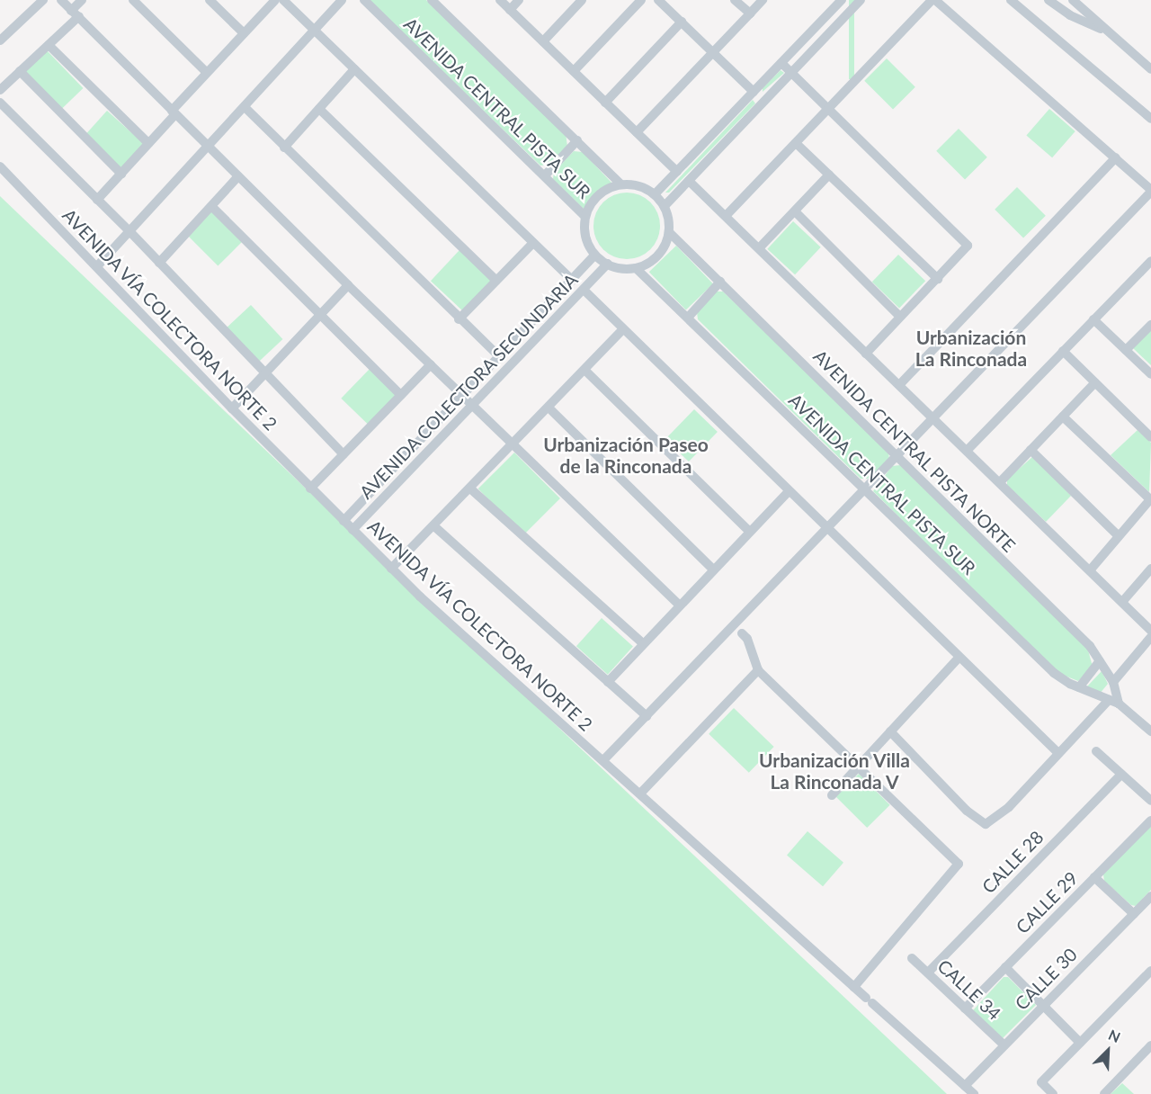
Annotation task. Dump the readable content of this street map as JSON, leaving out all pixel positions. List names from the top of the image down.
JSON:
{
  "streets": {
    "street": [
      "AVENIDA CENTRAL PISTA SUR",
      "AVENIDA VÍA COLECTORA NORTE 2",
      "AVENIDA COLECTORA SECUNDARIA",
      "AVENIDA CENTRAL PISTA NORTE",
      "CALLE 28",
      "CALLE 29",
      "CALLE 30",
      "CALLE 34"
    ]
  },
  "crossings": [
    ["AVENIDA CENTRAL PISTA SUR", "AVENIDA COLECTORA SECUNDARIA"],
    ["AVENIDA CENTRAL PISTA SUR", "AVENIDA CENTRAL PISTA NORTE"],
    ["AVENIDA VÍA COLECTORA NORTE 2", "AVENIDA COLECTORA SECUNDARIA"],
    ["AVENIDA VÍA COLECTORA NORTE 2", "CALLE 30"],
    ["AVENIDA COLECTORA SECUNDARIA", "AVENIDA CENTRAL PISTA NORTE"],
    ["CALLE 28", "CALLE 34"],
    ["CALLE 29", "CALLE 34"],
    ["CALLE 30", "CALLE 34"]
  ],
  "districts": ["Urbanización La Rinconada", "Urbanización Paseo de la Rinconada", "Urbanización Villa La Rinconada V"],
  "north": "top right"
}
